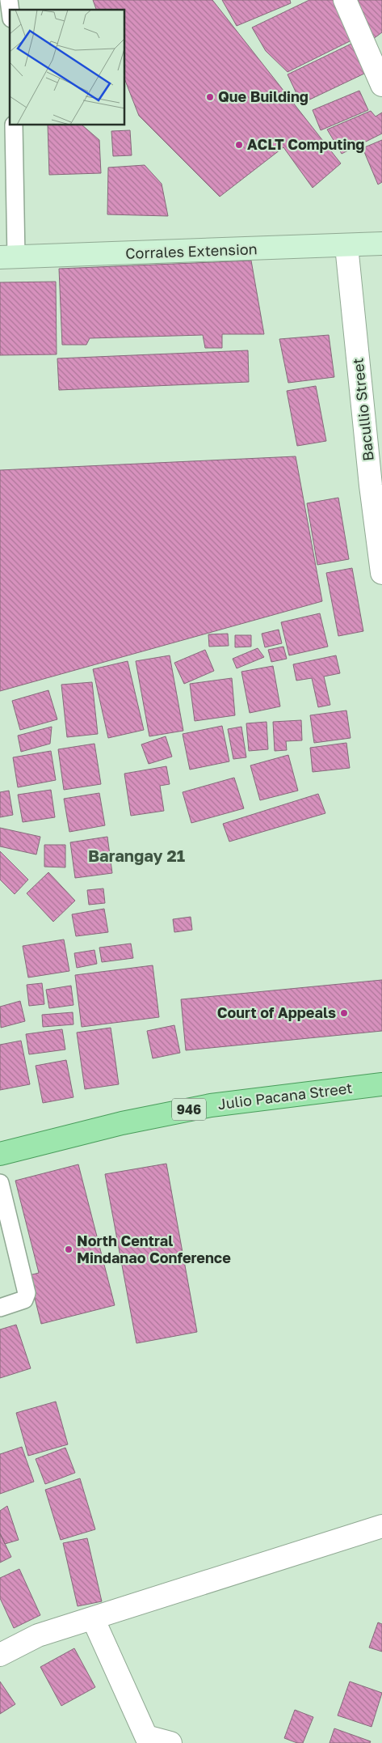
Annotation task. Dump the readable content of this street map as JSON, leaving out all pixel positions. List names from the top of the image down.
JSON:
{
  "streets": {
    "main road": ["Corrales Extension", "Julio Pacana Street", "946"],
    "street": ["Bacullio Street"]
  },
  "crossings": [
    ["Corrales Extension", "Bacullio Street"]
  ],
  "districts": ["Barangay 21"],
  "places": [
    "Que Building",
    "ACLT Computing",
    "Court of Appeals",
    "North Central Mindanao Conference"
  ]
}
